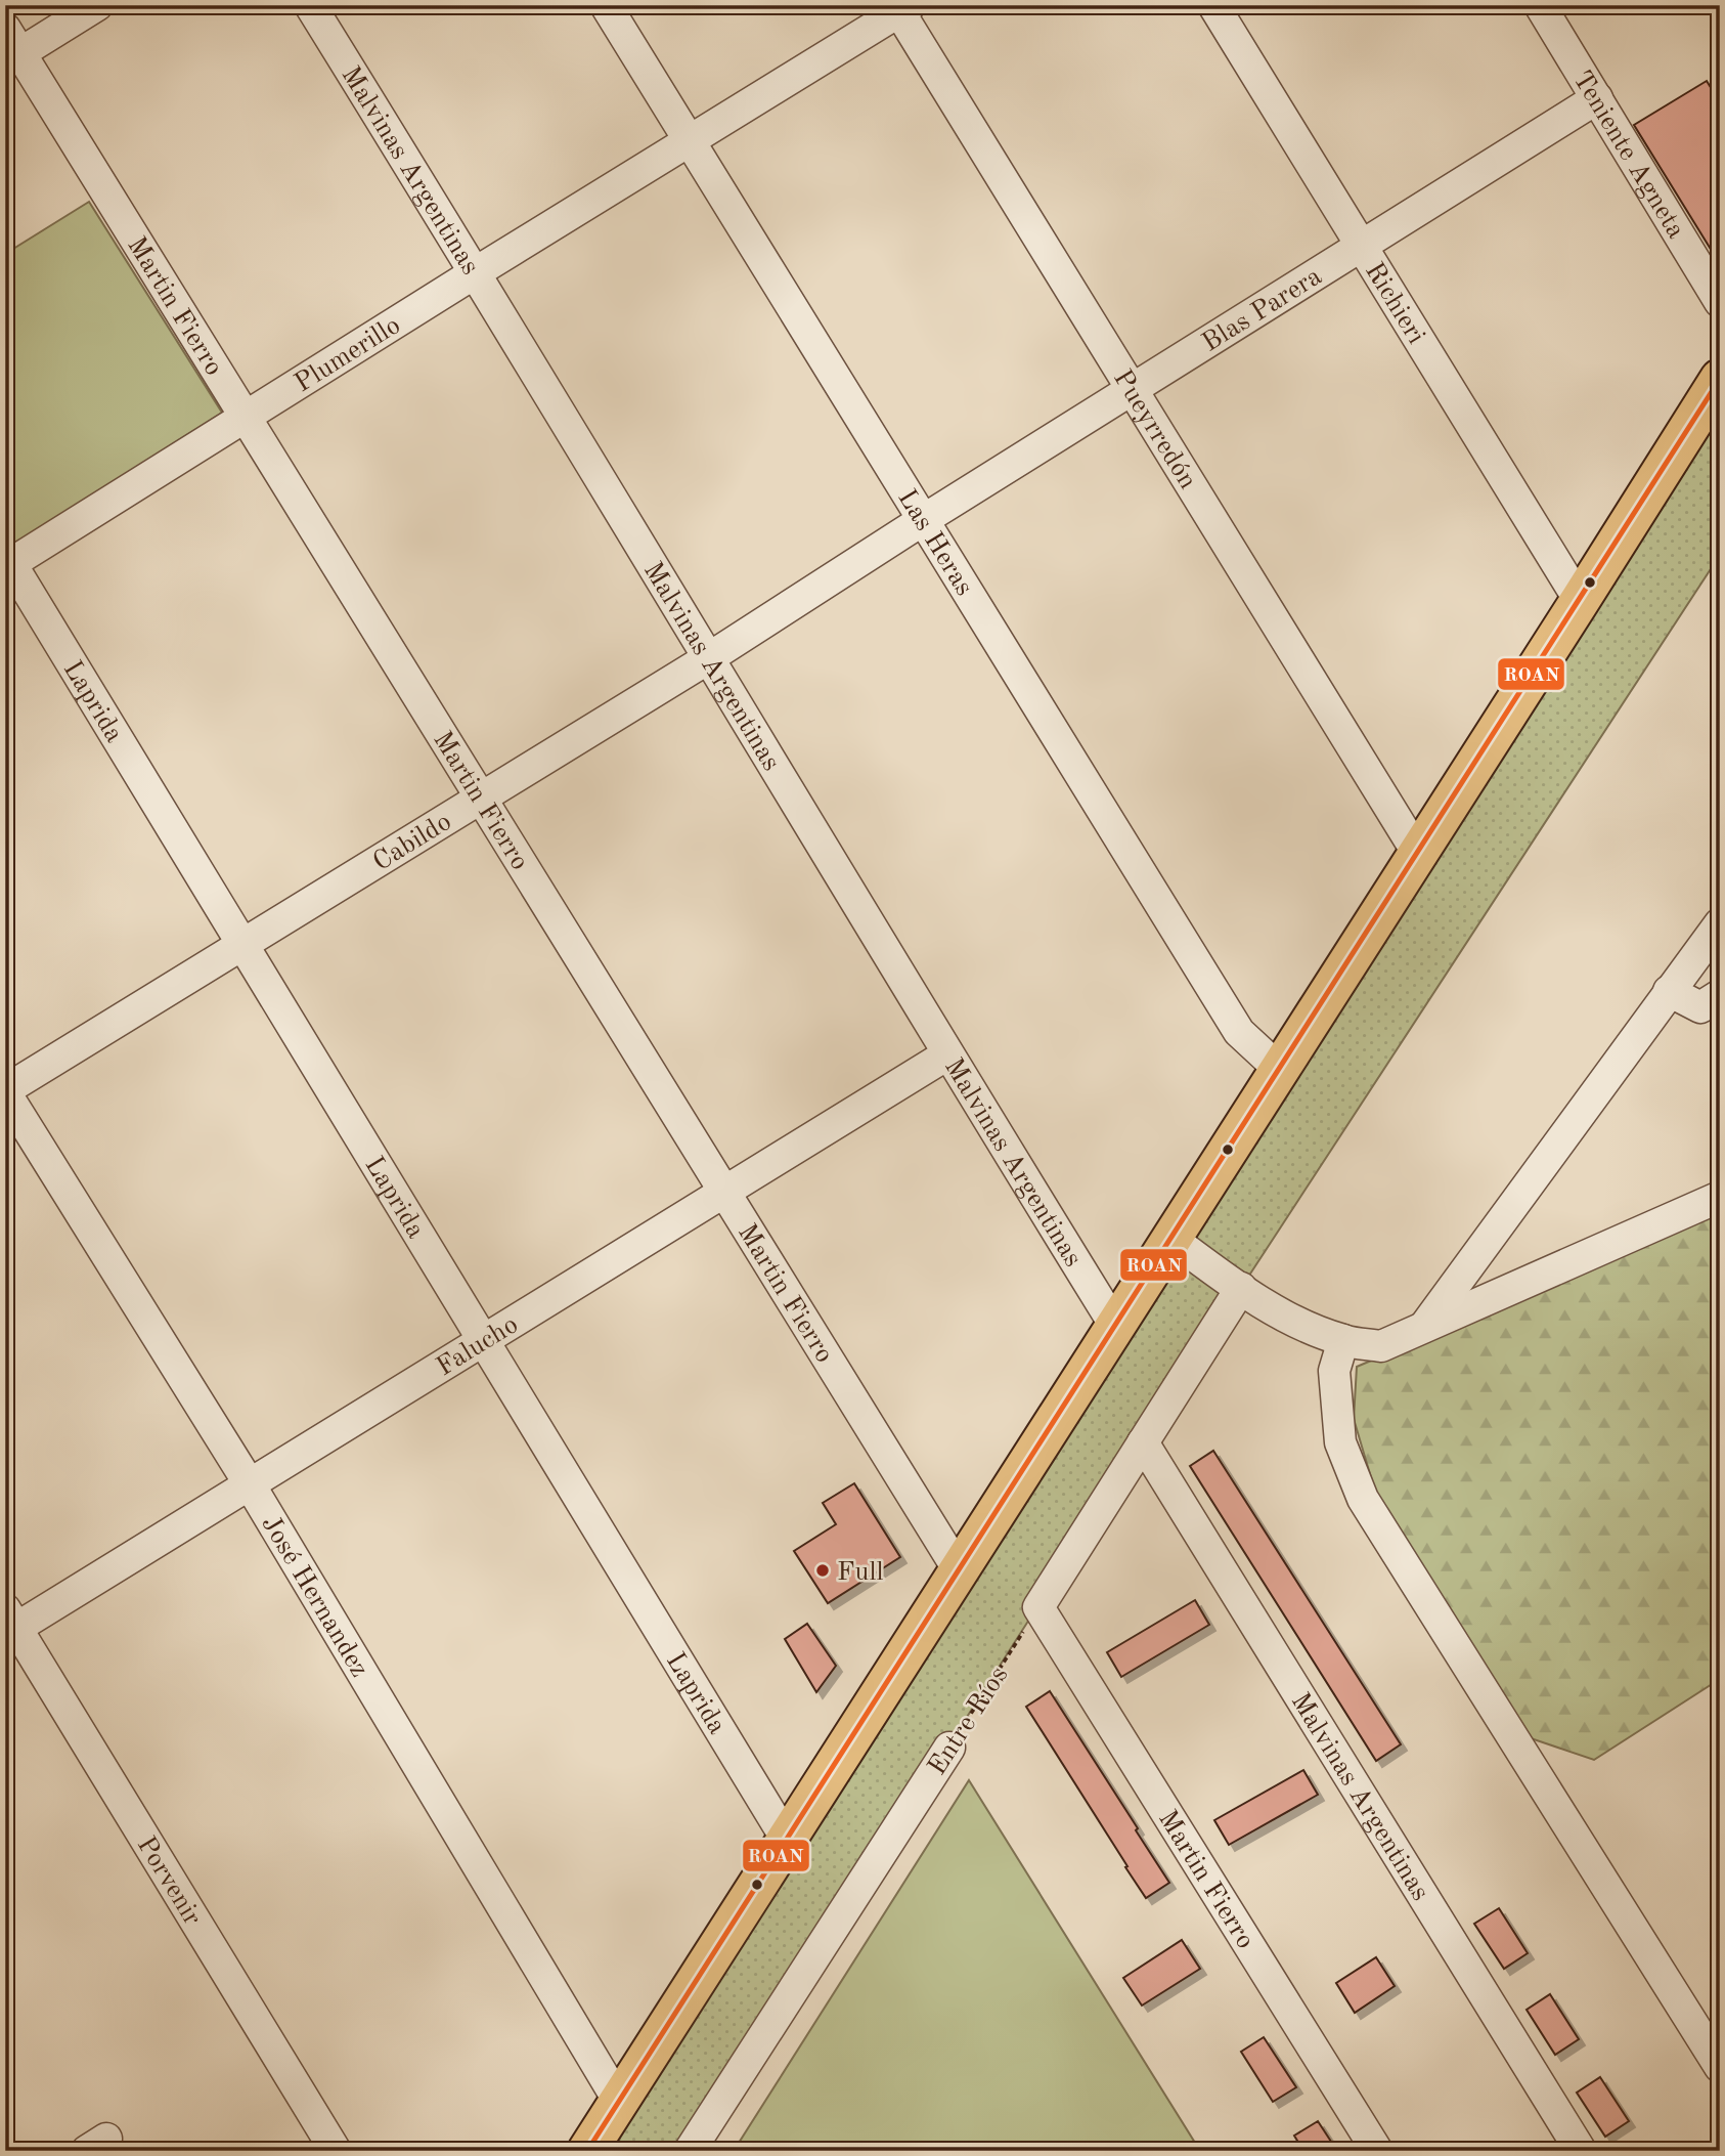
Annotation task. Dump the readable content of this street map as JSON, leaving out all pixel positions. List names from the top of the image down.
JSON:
{
  "streets": {
    "street": [
      "Teniente Agneta",
      "Malvinas Argentinas",
      "Richieri",
      "Martin Fierro",
      "Blas Parera",
      "Plumerillo",
      "Pueyrredón",
      "Las Heras",
      "Laprida",
      "Cabildo",
      "Falucho",
      "José Hernandez",
      "Entre Ríos",
      "Porvenir"
    ]
  },
  "crossings": [
    ["Teniente Agneta", "Blas Parera"],
    ["Malvinas Argentinas", "Plumerillo"],
    ["Malvinas Argentinas", "Cabildo"],
    ["Malvinas Argentinas", "Falucho"],
    ["Richieri", "Blas Parera"],
    ["Martin Fierro", "Plumerillo"],
    ["Martin Fierro", "Cabildo"],
    ["Martin Fierro", "Falucho"],
    ["Martin Fierro", "Entre Ríos"],
    ["Blas Parera", "Pueyrredón"],
    ["Blas Parera", "Las Heras"],
    ["Blas Parera", "Cabildo"],
    ["Plumerillo", "Pueyrredón"],
    ["Plumerillo", "Las Heras"],
    ["Plumerillo", "Laprida"],
    ["Las Heras", "Cabildo"],
    ["Laprida", "Cabildo"],
    ["Laprida", "Falucho"],
    ["Cabildo", "José Hernandez"],
    ["Falucho", "José Hernandez"],
    ["Falucho", "Porvenir"]
  ],
  "places": ["Full"],
  "lines": ["transit line ROAN"]
}
